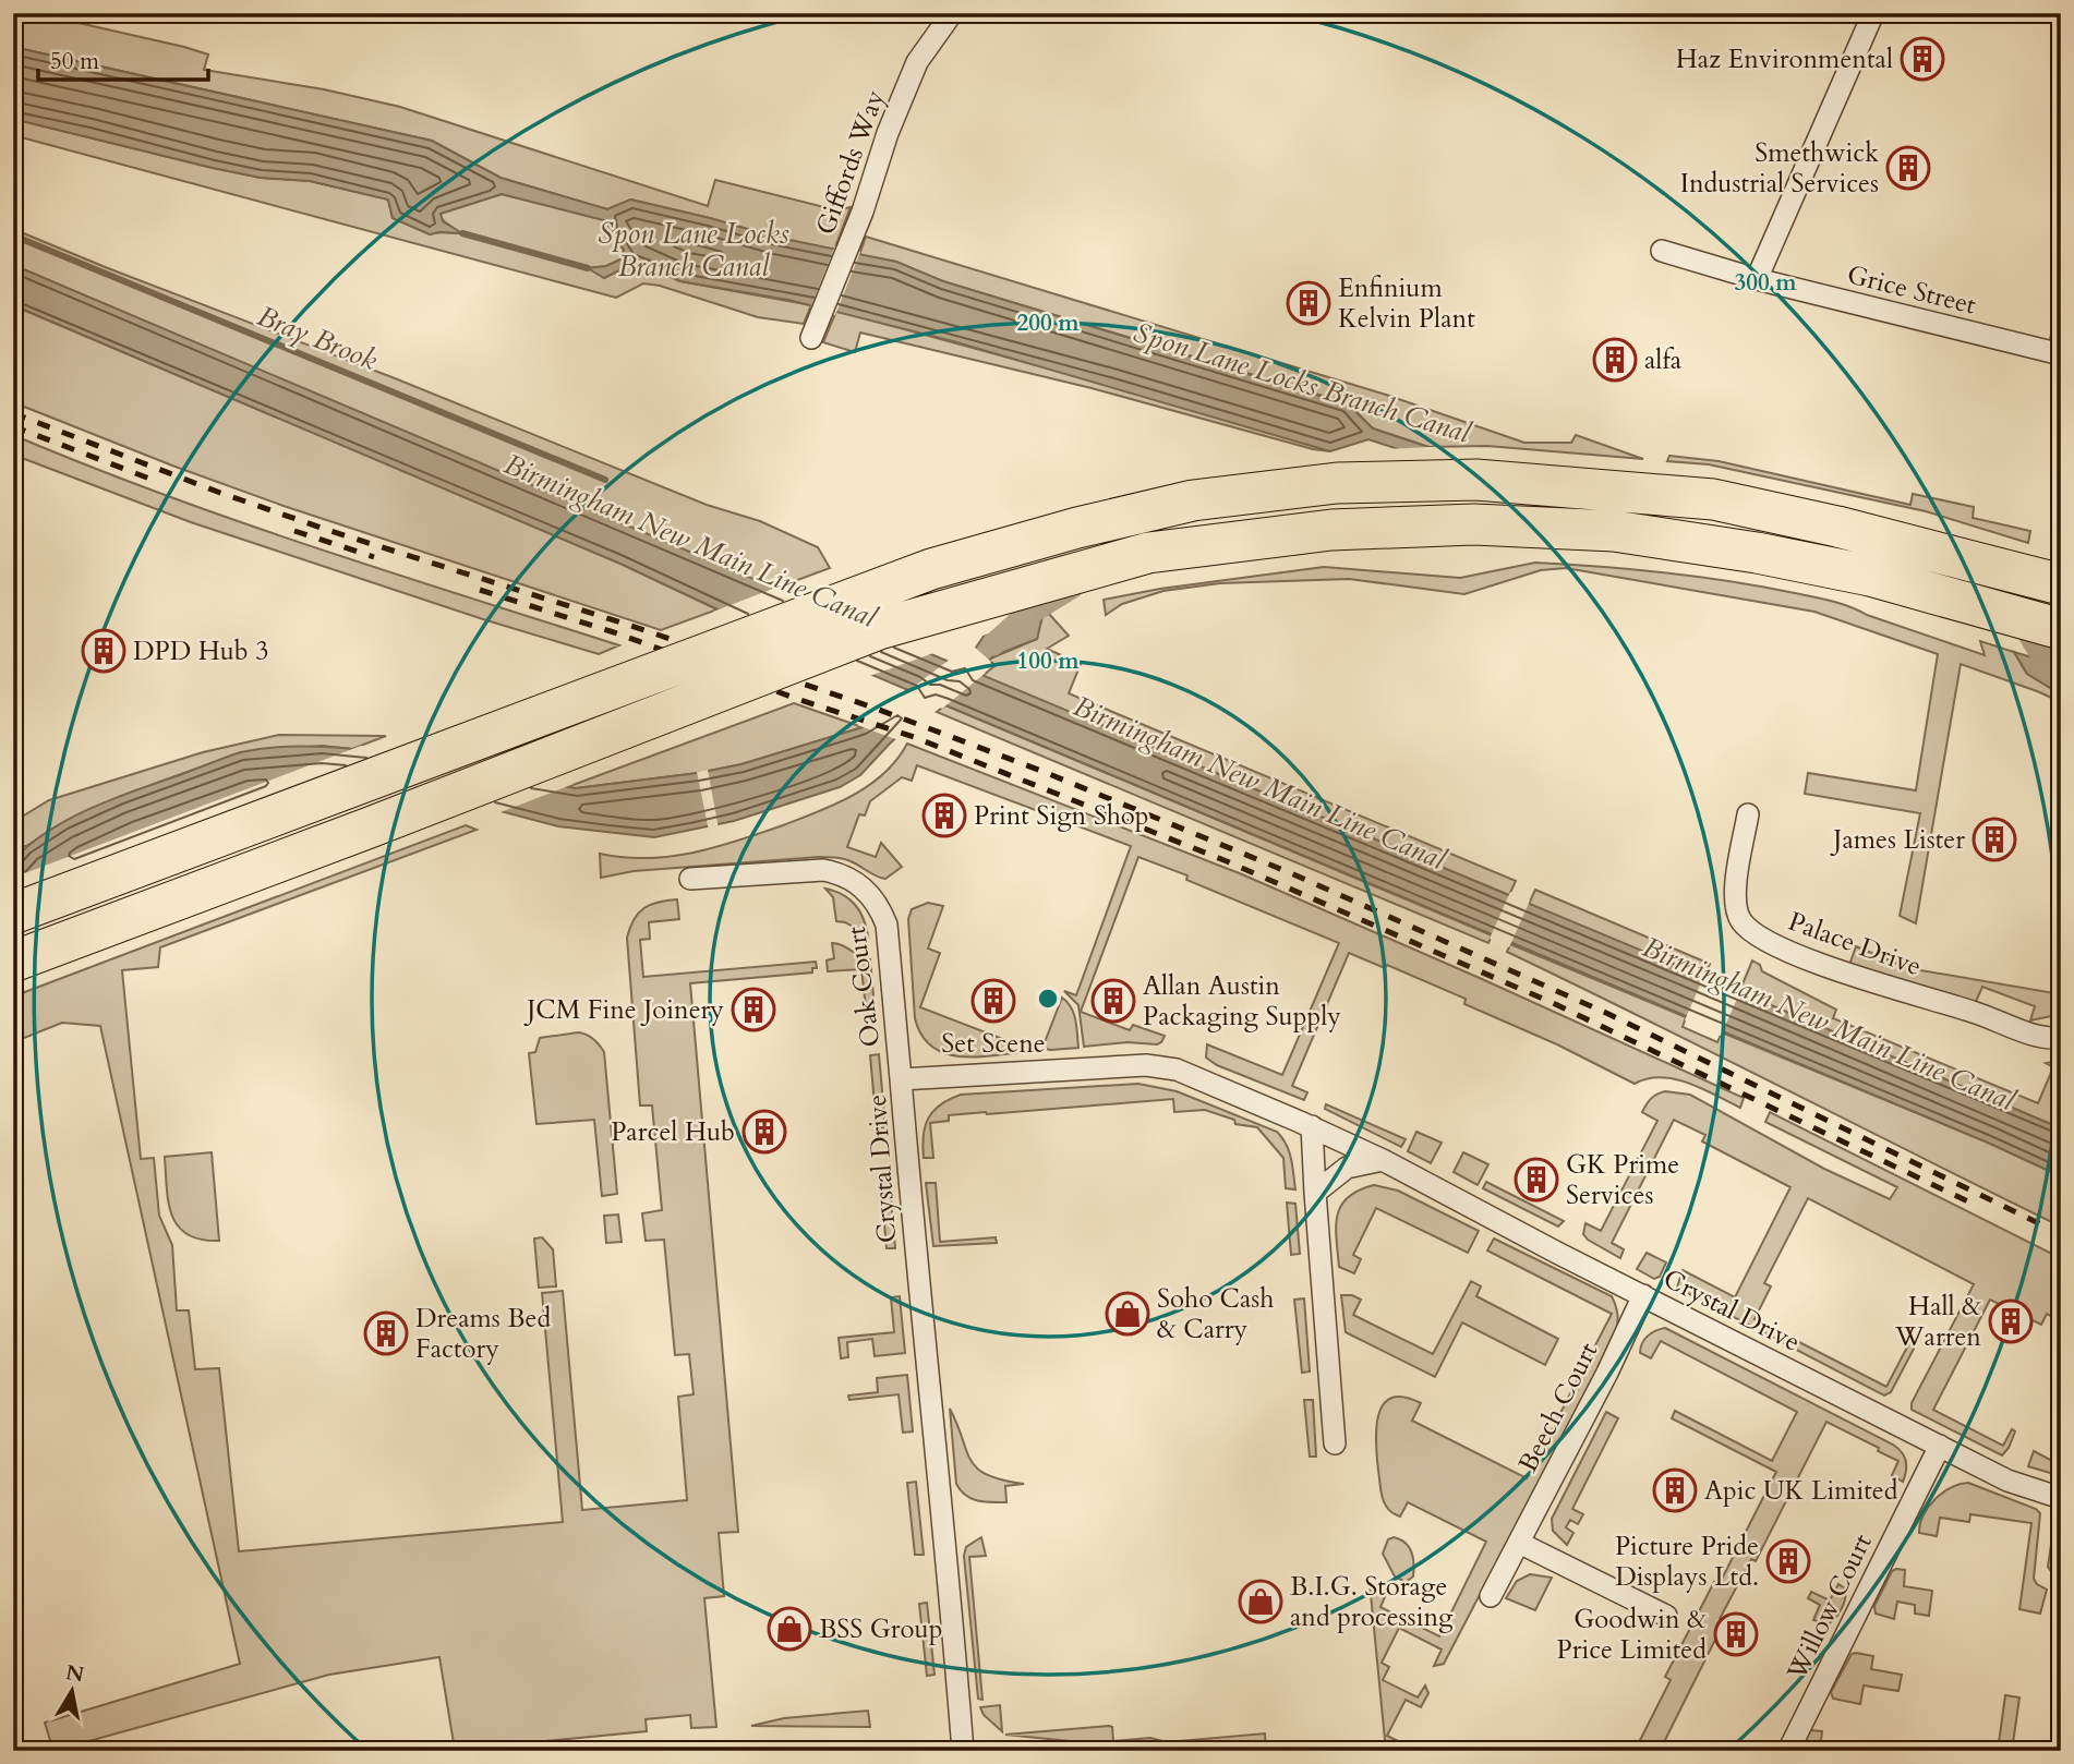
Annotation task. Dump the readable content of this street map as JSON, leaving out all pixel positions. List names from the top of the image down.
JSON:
{
  "streets": {
    "street": [
      "Giffords Way",
      "Grice Street",
      "Palace Drive",
      "Oak Court",
      "Crystal Drive",
      "Beech Court",
      "Willow Court"
    ]
  },
  "crossings": [
    ["Oak Court", "Crystal Drive"],
    ["Crystal Drive", "Beech Court"],
    ["Crystal Drive", "Willow Court"]
  ],
  "water": ["Spon Lane Locks Branch Canal", "Bray Brook", "Birmingham New Main Line Canal"],
  "places": {
    "building": [
      "Haz Environmental",
      "Smethwick Industrial Services",
      "Enfinium Kelvin Plant",
      "alfa",
      "DPD Hub 3",
      "Print Sign Shop",
      "James Lister",
      "Set Scene",
      "Allan Austin Packaging Supply",
      "JCM Fine Joinery",
      "Parcel Hub",
      "GK Prime Services",
      "Hall & Warren",
      "Dreams Bed Factory",
      "Apic UK Limited",
      "Picture Pride Displays Ltd.",
      "Goodwin & Price Limited"
    ],
    "shop": ["Soho Cash & Carry", "B.I.G. Storage and processing", "BSS Group"]
  },
  "scale_bar": "50 m",
  "north": "top",
  "rings": ["300 m", "200 m", "100 m"]
}
